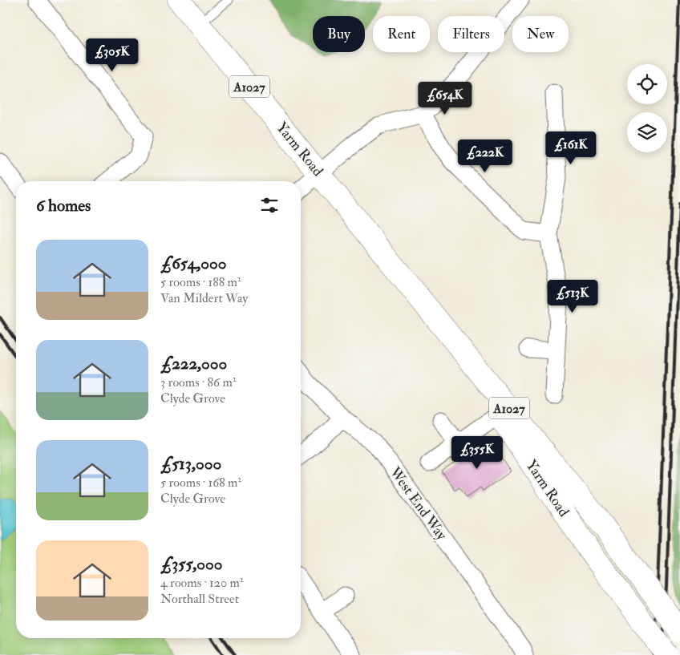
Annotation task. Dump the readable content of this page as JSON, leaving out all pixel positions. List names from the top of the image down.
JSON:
{
  "streets": {
    "main road": ["A1027", "Yarm Road"],
    "street": ["West End Way"]
  },
  "page": {
    "chip": [
      "Buy",
      "Rent",
      "Filters",
      "New"
    ],
    "price": [
      "£305K",
      "£654K",
      "£161K",
      "£222K",
      "£513K",
      "£355K"
    ],
    "heading": "6 homes",
    "list": [
      {
        "name": "£654,000",
        "note": "5 rooms · 188 m² · Van Mildert Way"
      },
      {
        "name": "£222,000",
        "note": "3 rooms · 86 m² · Clyde Grove"
      },
      {
        "name": "£513,000",
        "note": "5 rooms · 168 m² · Clyde Grove"
      },
      {
        "name": "£355,000",
        "note": "4 rooms · 120 m² · Northall Street"
      }
    ]
  }
}
